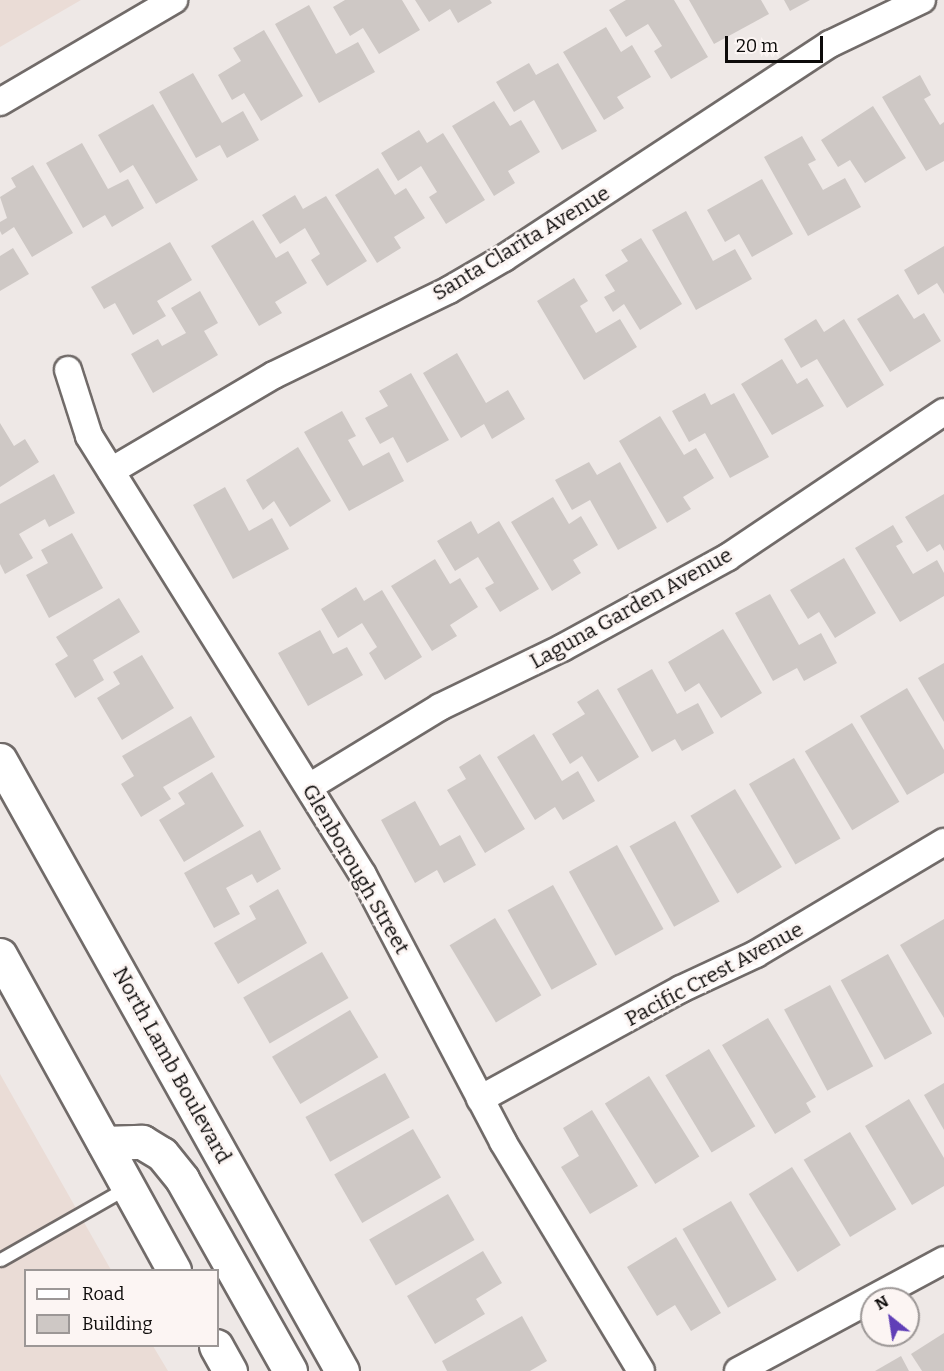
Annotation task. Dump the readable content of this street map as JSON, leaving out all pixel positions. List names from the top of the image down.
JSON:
{
  "streets": {
    "main road": ["North Lamb Boulevard"],
    "street": [
      "Santa Clarita Avenue",
      "Laguna Garden Avenue",
      "Glenborough Street",
      "Pacific Crest Avenue"
    ]
  },
  "crossings": [
    ["Santa Clarita Avenue", "Glenborough Street"],
    ["Laguna Garden Avenue", "Glenborough Street"],
    ["Glenborough Street", "Pacific Crest Avenue"]
  ],
  "legend": ["Road", "Building"],
  "scale_bar": "20 m",
  "north": "top left"
}
